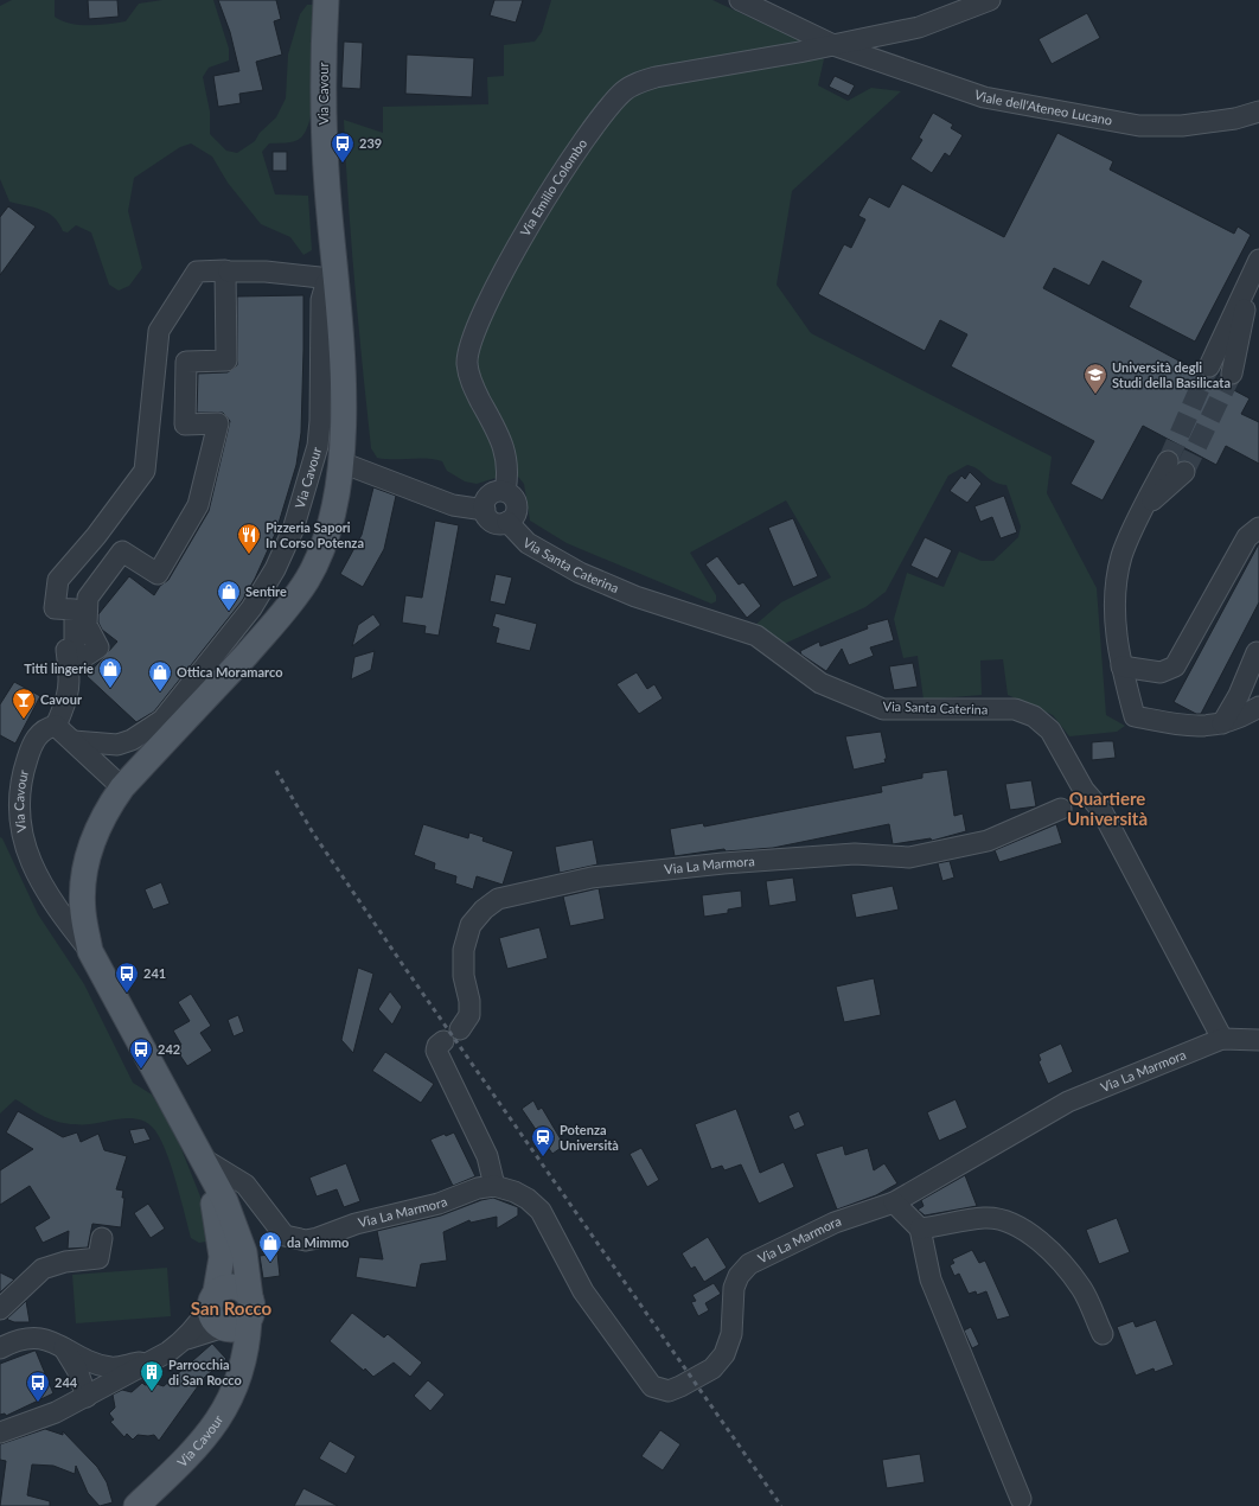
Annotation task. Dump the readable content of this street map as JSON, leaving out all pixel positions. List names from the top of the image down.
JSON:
{
  "streets": {
    "main road": ["Via Cavour"],
    "street": [
      "Viale dell'Ateneo Lucano",
      "Via Emilio Colombo",
      "Via Santa Caterina",
      "Via La Marmora"
    ]
  },
  "crossings": [
    ["Via Cavour", "Via Santa Caterina"],
    ["Via Cavour", "Via La Marmora"],
    ["Viale dell'Ateneo Lucano", "Via Emilio Colombo"],
    ["Via Emilio Colombo", "Via Santa Caterina"],
    ["Via Santa Caterina", "Via La Marmora"]
  ],
  "districts": ["Quartiere Università", "San Rocco"],
  "places": {
    "bus stop": [
      "239",
      "241",
      "242",
      "244"
    ],
    "school or university": ["Università degli Studi della Basilicata"],
    "restaurant": ["Pizzeria Sapori In Corso Potenza"],
    "shop": [
      "Sentire",
      "Titti lingerie",
      "Ottica Moramarco",
      "da Mimmo"
    ],
    "bar": ["Cavour"],
    "station": ["Potenza Università"],
    "building": ["Parrocchia di San Rocco"]
  }
}
